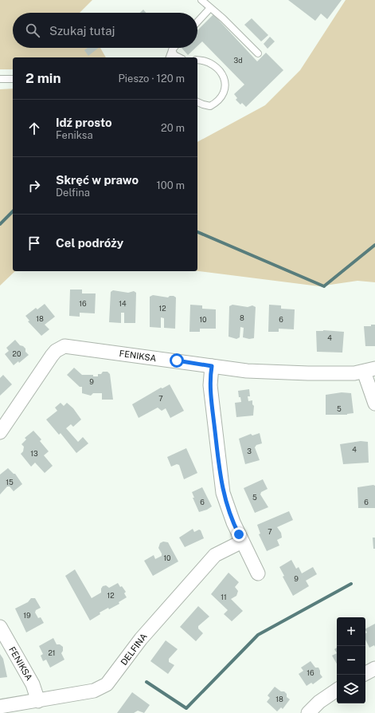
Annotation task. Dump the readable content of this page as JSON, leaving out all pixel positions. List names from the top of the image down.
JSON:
{
  "streets": {
    "street": ["FENIKSA", "DELFINA"]
  },
  "crossings": [
    ["FENIKSA", "DELFINA"]
  ],
  "house_numbers": [
    "3d",
    "16",
    "14",
    "12",
    "8",
    "18",
    "10",
    "6",
    "4",
    "20",
    "9",
    "7",
    "5",
    "4",
    "3",
    "13",
    "15",
    "5",
    "6",
    "6",
    "7",
    "10",
    "9",
    "12",
    "11",
    "19",
    "21",
    "16",
    "18"
  ],
  "page": {
    "search": "Szukaj tutaj",
    "heading": ["2 min", "Pieszo · 120 m"],
    "list": [
      ["Idź prosto", "Feniksa", "20 m"],
      ["Skręć w prawo", "Delfina", "100 m"],
      "Cel podróży"
    ],
    "map_buttons": ["+", "−"]
  }
}
